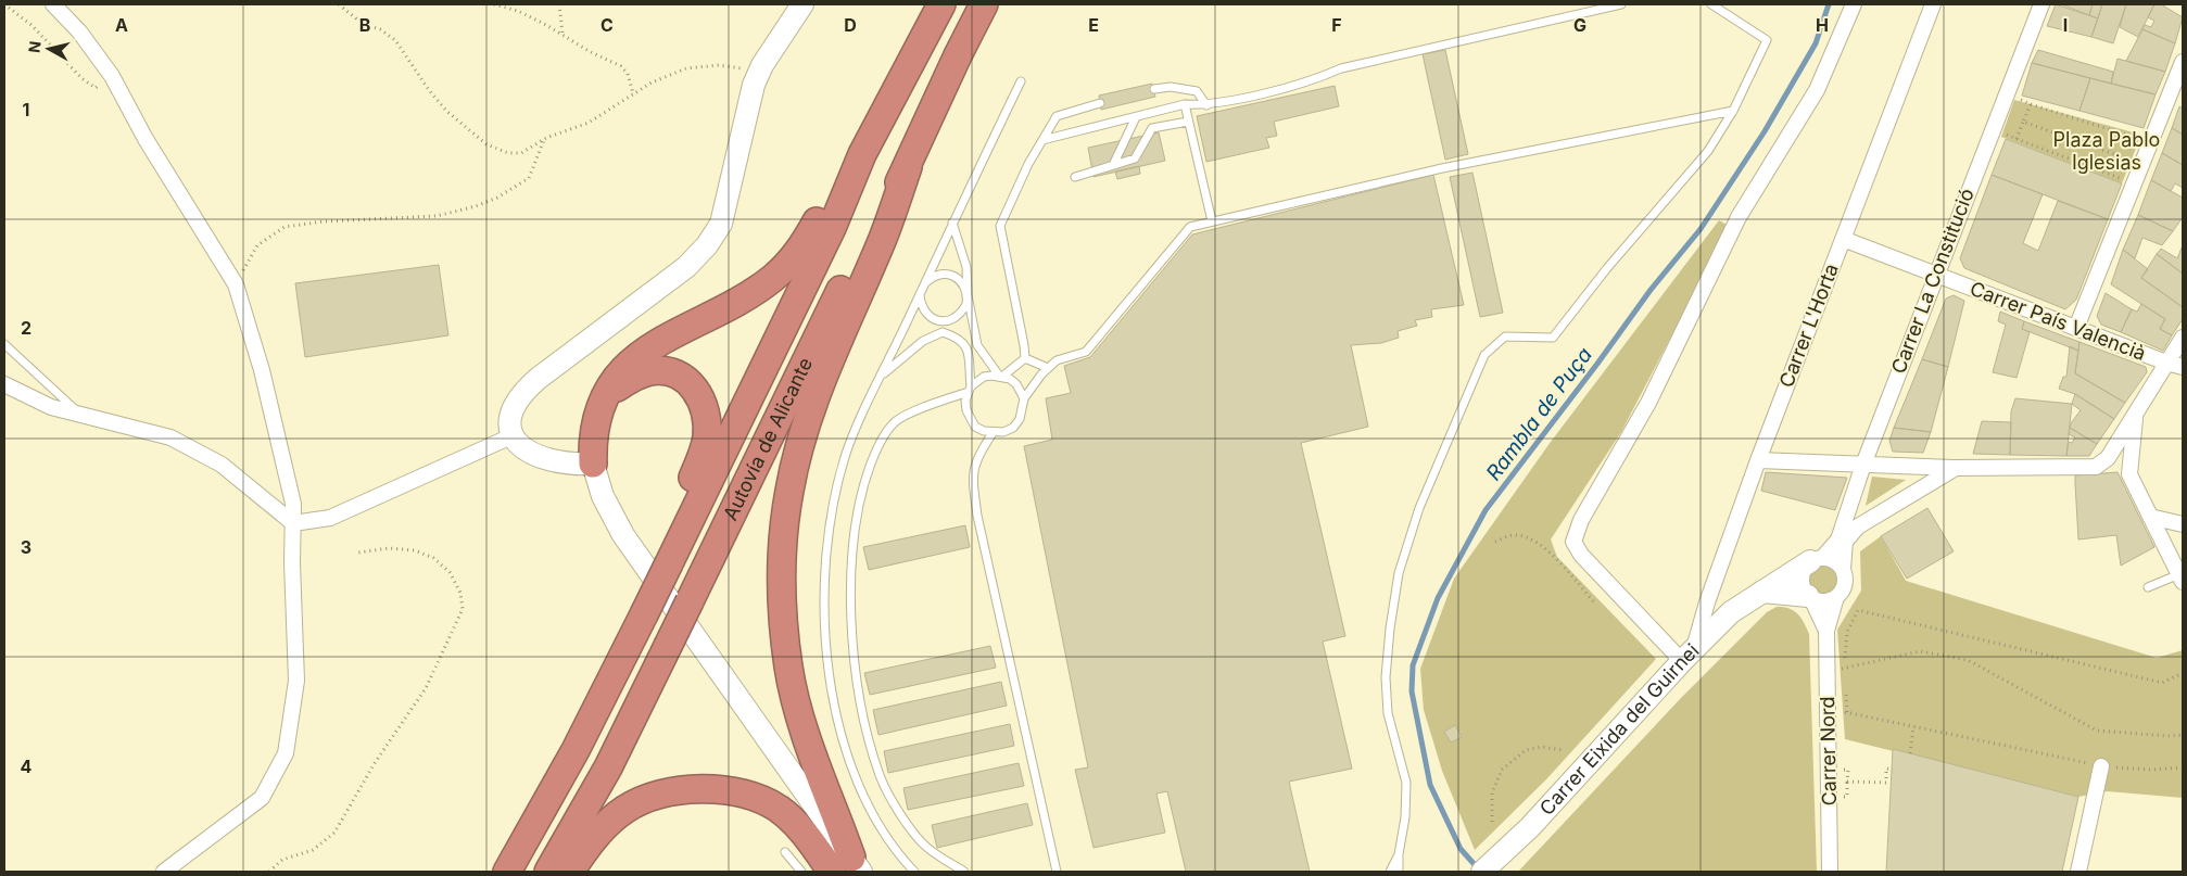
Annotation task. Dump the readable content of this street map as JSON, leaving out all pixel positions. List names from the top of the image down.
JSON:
{
  "streets": {
    "highway": ["Autovía de Alicante"],
    "street": [
      "Carrer La Constitució",
      "Carrer País Valencià",
      "Carrer L'Horta",
      "Carrer Eixida del Guirnei",
      "Carrer Nord"
    ]
  },
  "crossings": [
    ["Carrer La Constitució", "Carrer País Valencià"],
    ["Carrer La Constitució", "Carrer Eixida del Guirnei"],
    ["Carrer La Constitució", "Carrer Nord"],
    ["Carrer País Valencià", "Carrer L'Horta"],
    ["Carrer L'Horta", "Carrer Eixida del Guirnei"],
    ["Carrer Eixida del Guirnei", "Carrer Nord"]
  ],
  "water": ["Rambla de Puça"],
  "parks": ["Plaza Pablo Iglesias"],
  "north": "left",
  "grid": {
    "columns": [
      "A",
      "B",
      "C",
      "D",
      "E",
      "F",
      "G",
      "H",
      "I"
    ],
    "rows": [
      "1",
      "2",
      "3",
      "4"
    ]
  }
}
